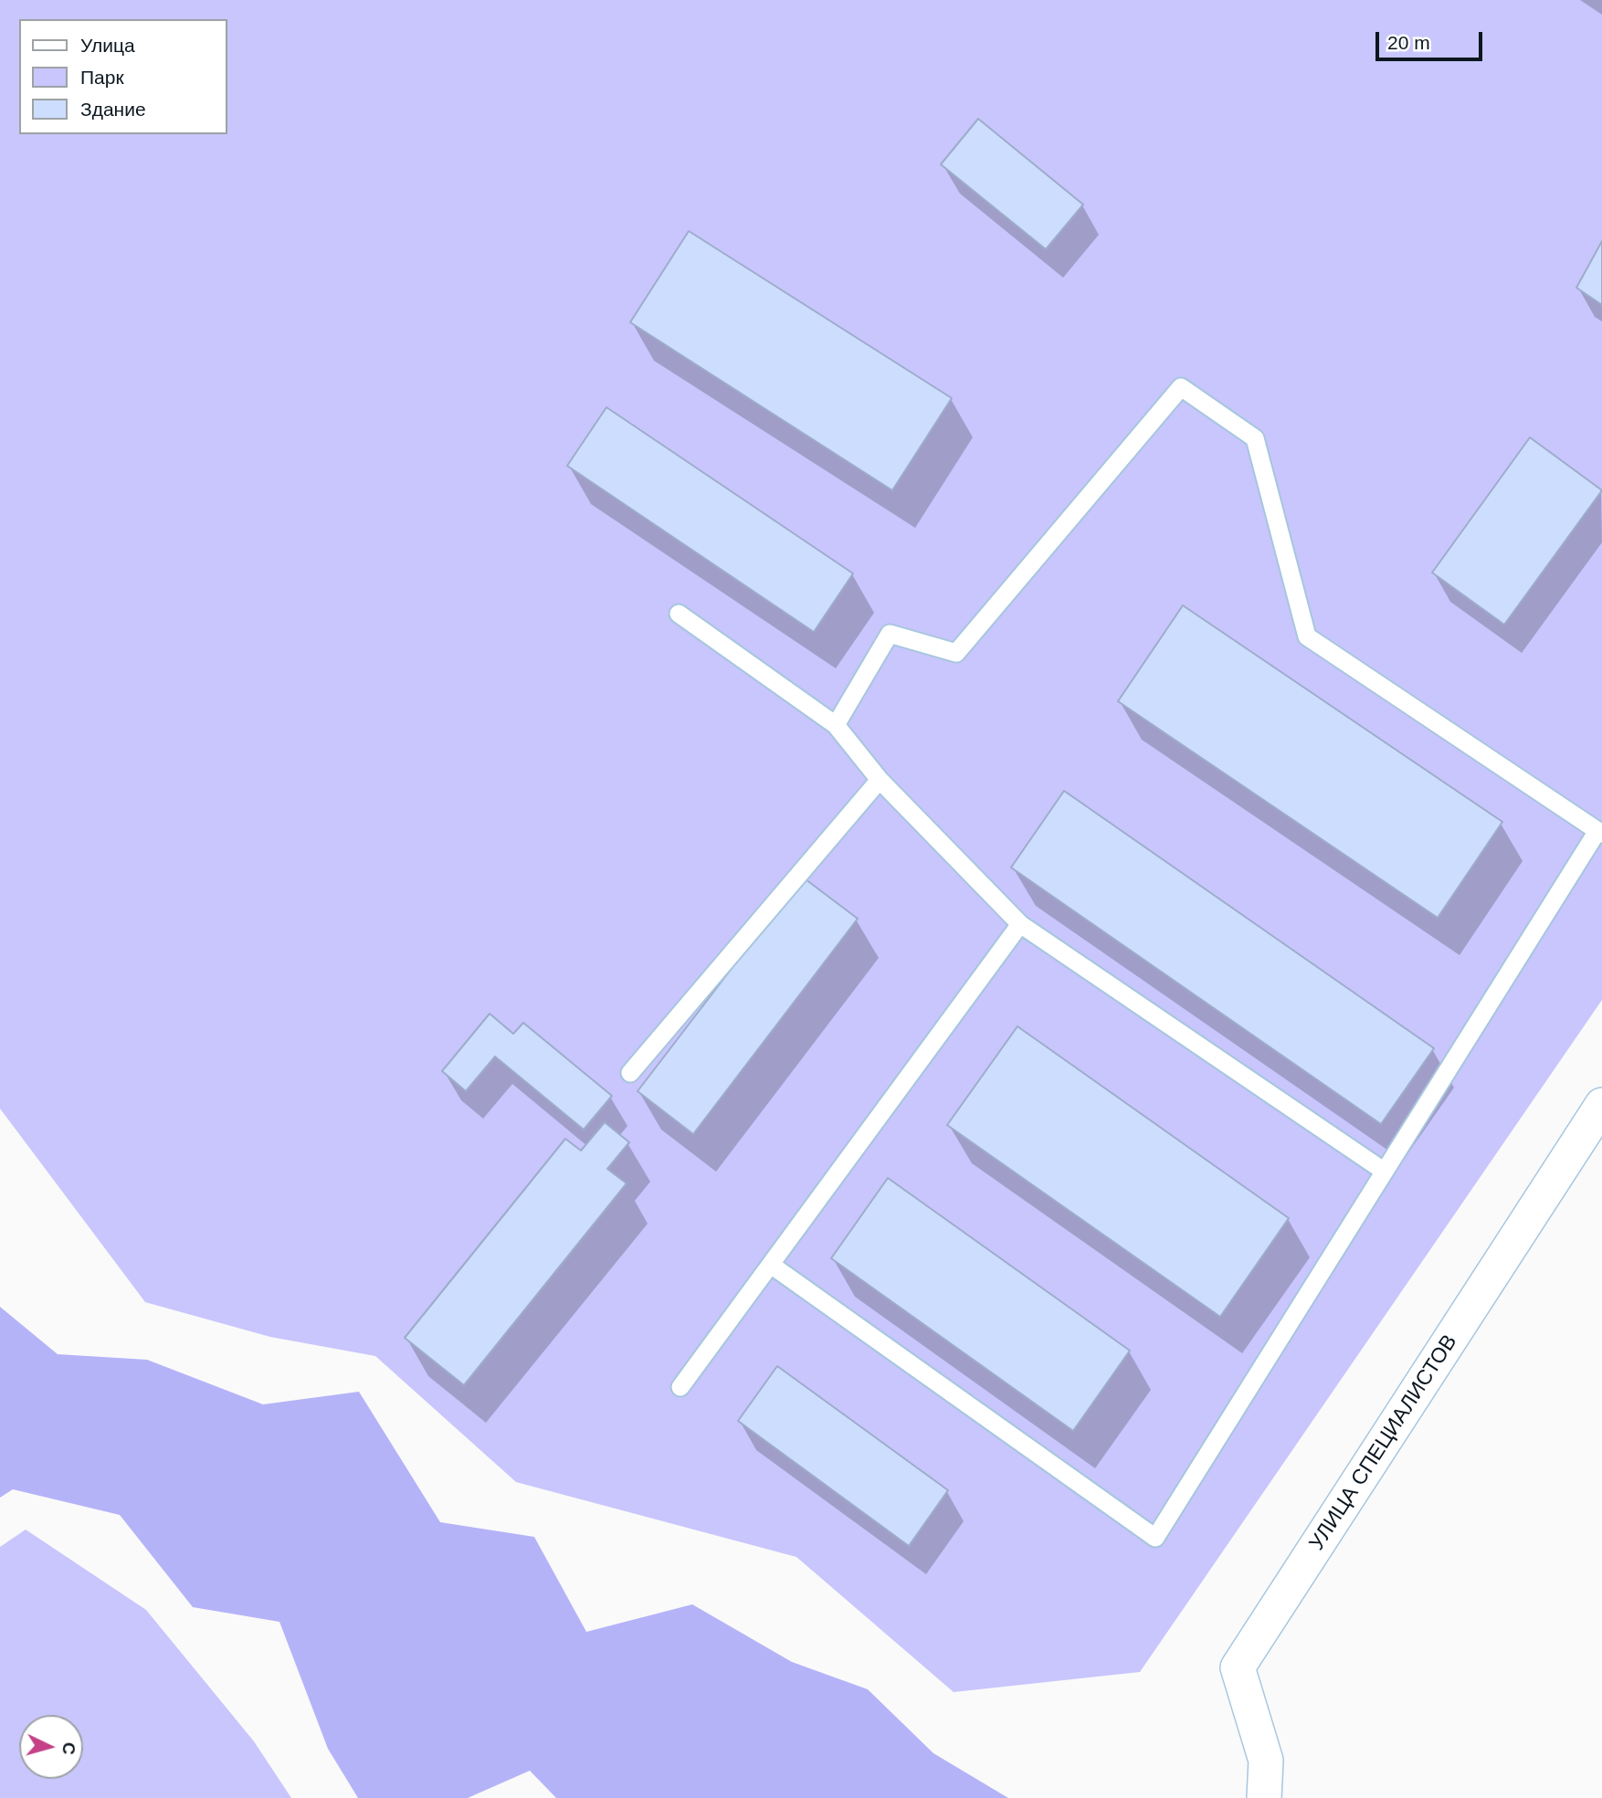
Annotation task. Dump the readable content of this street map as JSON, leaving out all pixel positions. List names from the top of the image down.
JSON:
{
  "streets": {
    "street": ["УЛИЦА СПЕЦИАЛИСТОВ"]
  },
  "legend": ["Улица", "Парк", "Здание"],
  "scale_bar": "20 m",
  "north": "right"
}
